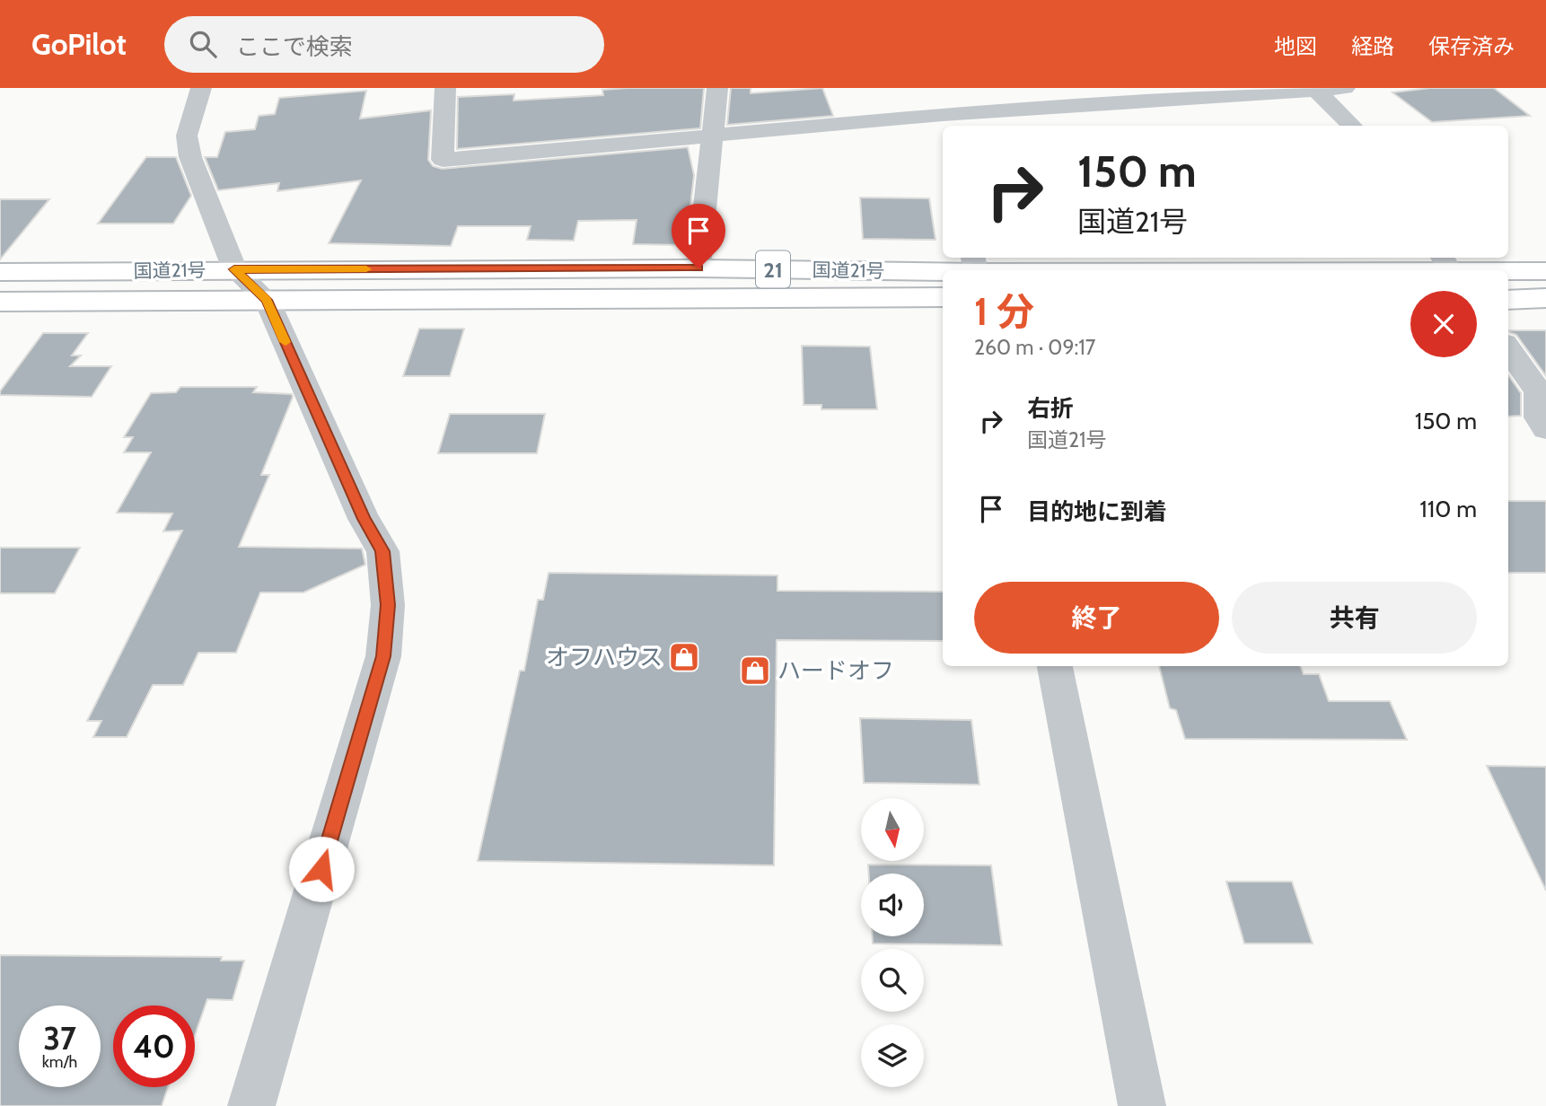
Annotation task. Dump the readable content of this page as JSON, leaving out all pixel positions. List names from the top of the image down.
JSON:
{
  "streets": {
    "highway": ["21", "国道21号"]
  },
  "places": {
    "shop": ["オフハウス", "ハードオフ"]
  },
  "north": "bottom",
  "page": {
    "header": "GoPilot",
    "search": "ここで検索",
    "nav": ["地図", "経路", "保存済み"],
    "turn": ["150 m", "国道21号"],
    "heading": ["1 分", "260 m · 09:17"],
    "list": [
      {
        "name": "右折",
        "note": "国道21号",
        "value": "150 m"
      },
      {
        "name": "目的地に到着",
        "value": "110 m"
      }
    ],
    "buttons": ["終了", "共有"],
    "speed": "37 km/h",
    "limit": "40"
  }
}
